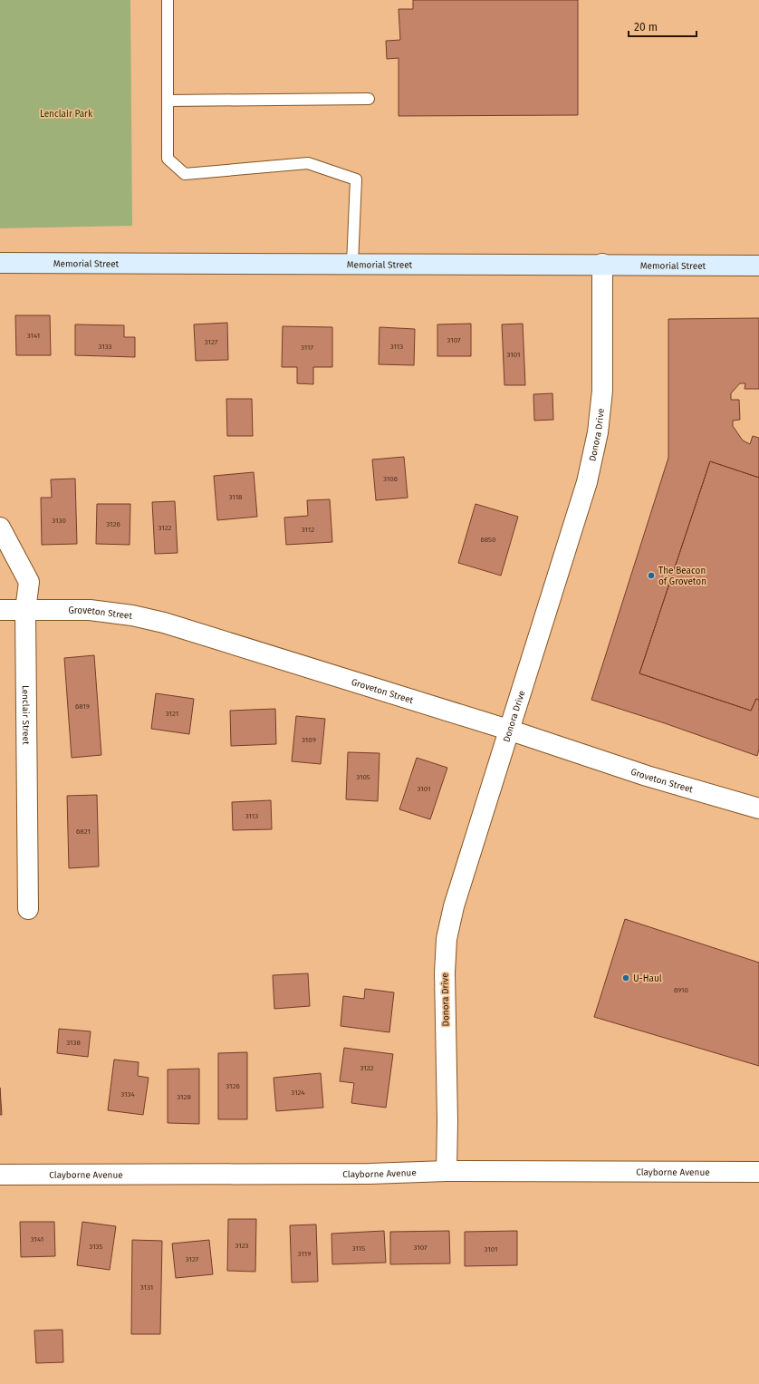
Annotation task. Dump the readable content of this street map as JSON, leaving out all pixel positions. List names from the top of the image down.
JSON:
{
  "streets": {
    "street": [
      "Memorial Street",
      "Donora Drive",
      "Groveton Street",
      "Lenclair Street",
      "Clayborne Avenue"
    ]
  },
  "crossings": [
    ["Memorial Street", "Donora Drive"],
    ["Donora Drive", "Groveton Street"],
    ["Donora Drive", "Clayborne Avenue"],
    ["Groveton Street", "Lenclair Street"]
  ],
  "parks": ["Lenclair Park"],
  "places": ["The Beacon of Groveton", "U-Haul"],
  "house_numbers": [
    "3141",
    "3107",
    "3127",
    "3133",
    "3113",
    "3117",
    "3101",
    "3106",
    "3118",
    "3130",
    "3126",
    "3122",
    "3112",
    "6850",
    "6819",
    "3121",
    "3109",
    "3105",
    "3101",
    "3113",
    "6821",
    "6910",
    "3138",
    "3122",
    "3126",
    "3124",
    "3134",
    "3128",
    "3141",
    "3123",
    "3135",
    "3107",
    "3115",
    "3101",
    "3119",
    "3127",
    "3131"
  ],
  "scale_bar": "20 m"
}
